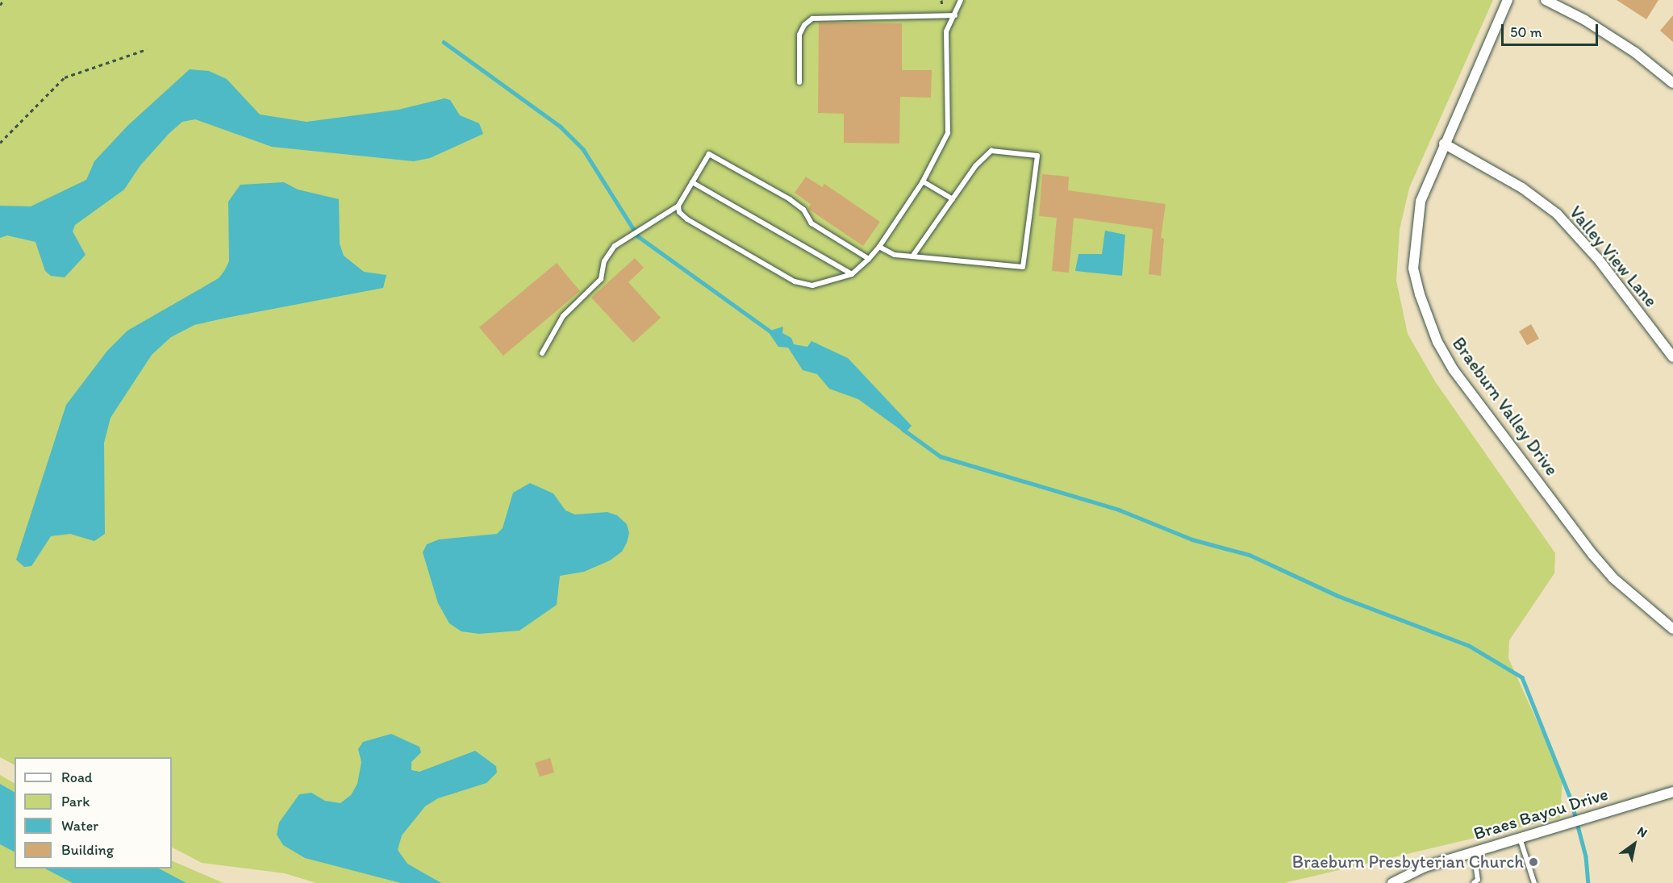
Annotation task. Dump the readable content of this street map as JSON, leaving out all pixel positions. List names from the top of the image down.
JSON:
{
  "streets": {
    "street": ["Valley View Lane", "Braeburn Valley Drive", "Braes Bayou Drive"]
  },
  "crossings": [
    ["Valley View Lane", "Braeburn Valley Drive"]
  ],
  "places": ["Braeburn Presbyterian Church"],
  "legend": [
    "Road",
    "Park",
    "Water",
    "Building"
  ],
  "scale_bar": "50 m",
  "north": "top right"
}
